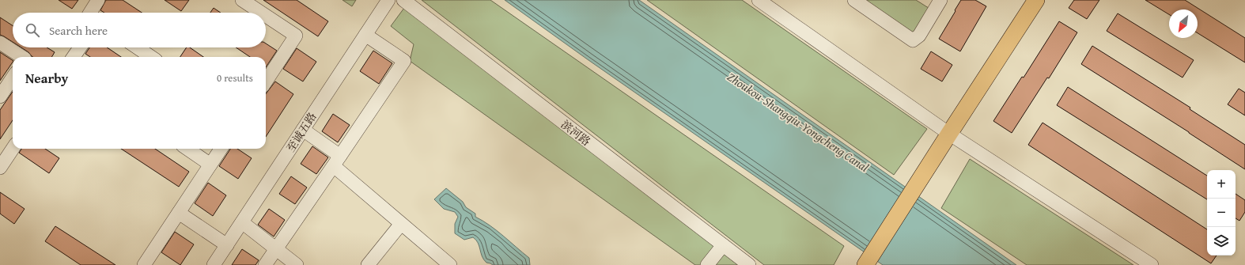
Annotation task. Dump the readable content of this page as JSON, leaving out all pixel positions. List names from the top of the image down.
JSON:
{
  "streets": {
    "street": ["至诚五路", "滨河路"]
  },
  "water": ["Zhoukou-Shangqiu-Yongcheng Canal"],
  "north": "bottom left",
  "page": {
    "search": "Search here",
    "heading": ["Nearby", "0 results"],
    "map_buttons": ["+", "−"]
  }
}
